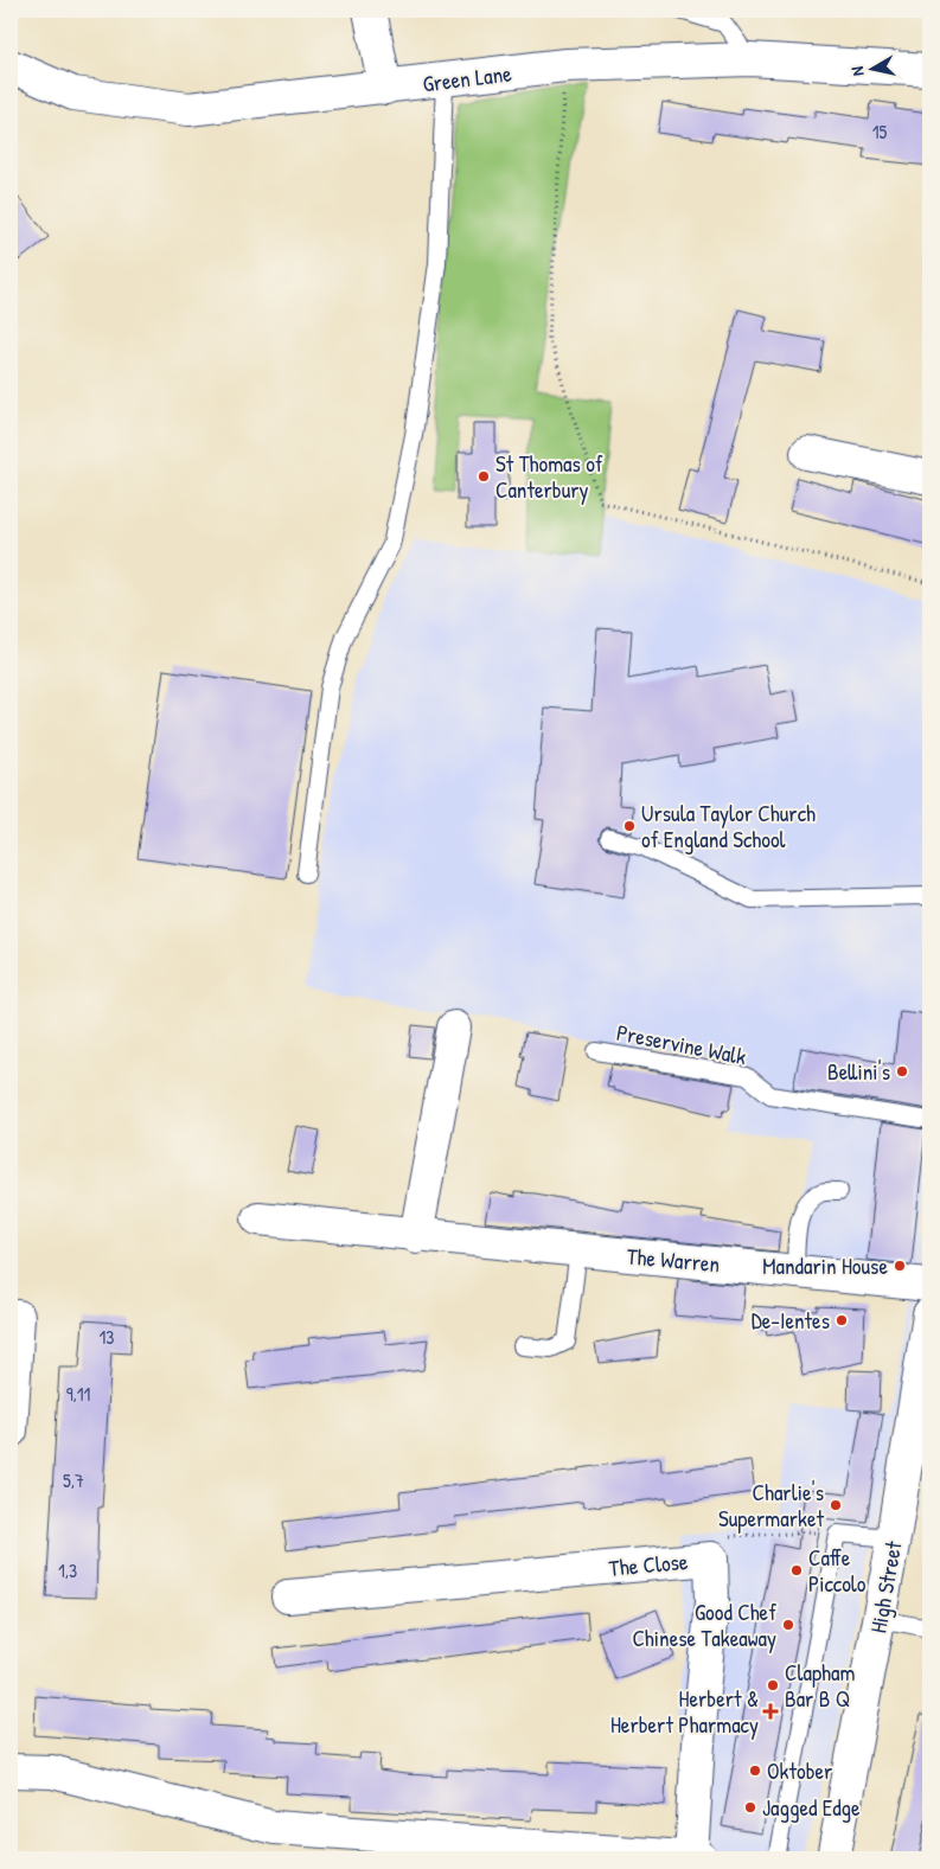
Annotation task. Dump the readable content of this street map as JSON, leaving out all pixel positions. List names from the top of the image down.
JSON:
{
  "streets": {
    "street": [
      "Green Lane",
      "The Warren",
      "The Close",
      "High Street"
    ],
    "lane": ["Preservine Walk"]
  },
  "places": {
    "other": [
      "St Thomas of Canterbury",
      "Ursula Taylor Church of England School",
      "Bellini's",
      "Mandarin House",
      "De-Ientes",
      "Charlie's Supermarket",
      "Caffe Piccolo",
      "Good Chef Chinese Takeaway",
      "Clapham Bar B Q",
      "Oktober",
      "Jagged Edge"
    ],
    "health": ["Herbert & Herbert Pharmacy"]
  },
  "house_numbers": [
    "15",
    "13",
    "9,11",
    "5,7",
    "1,3"
  ],
  "north": "left"
}
